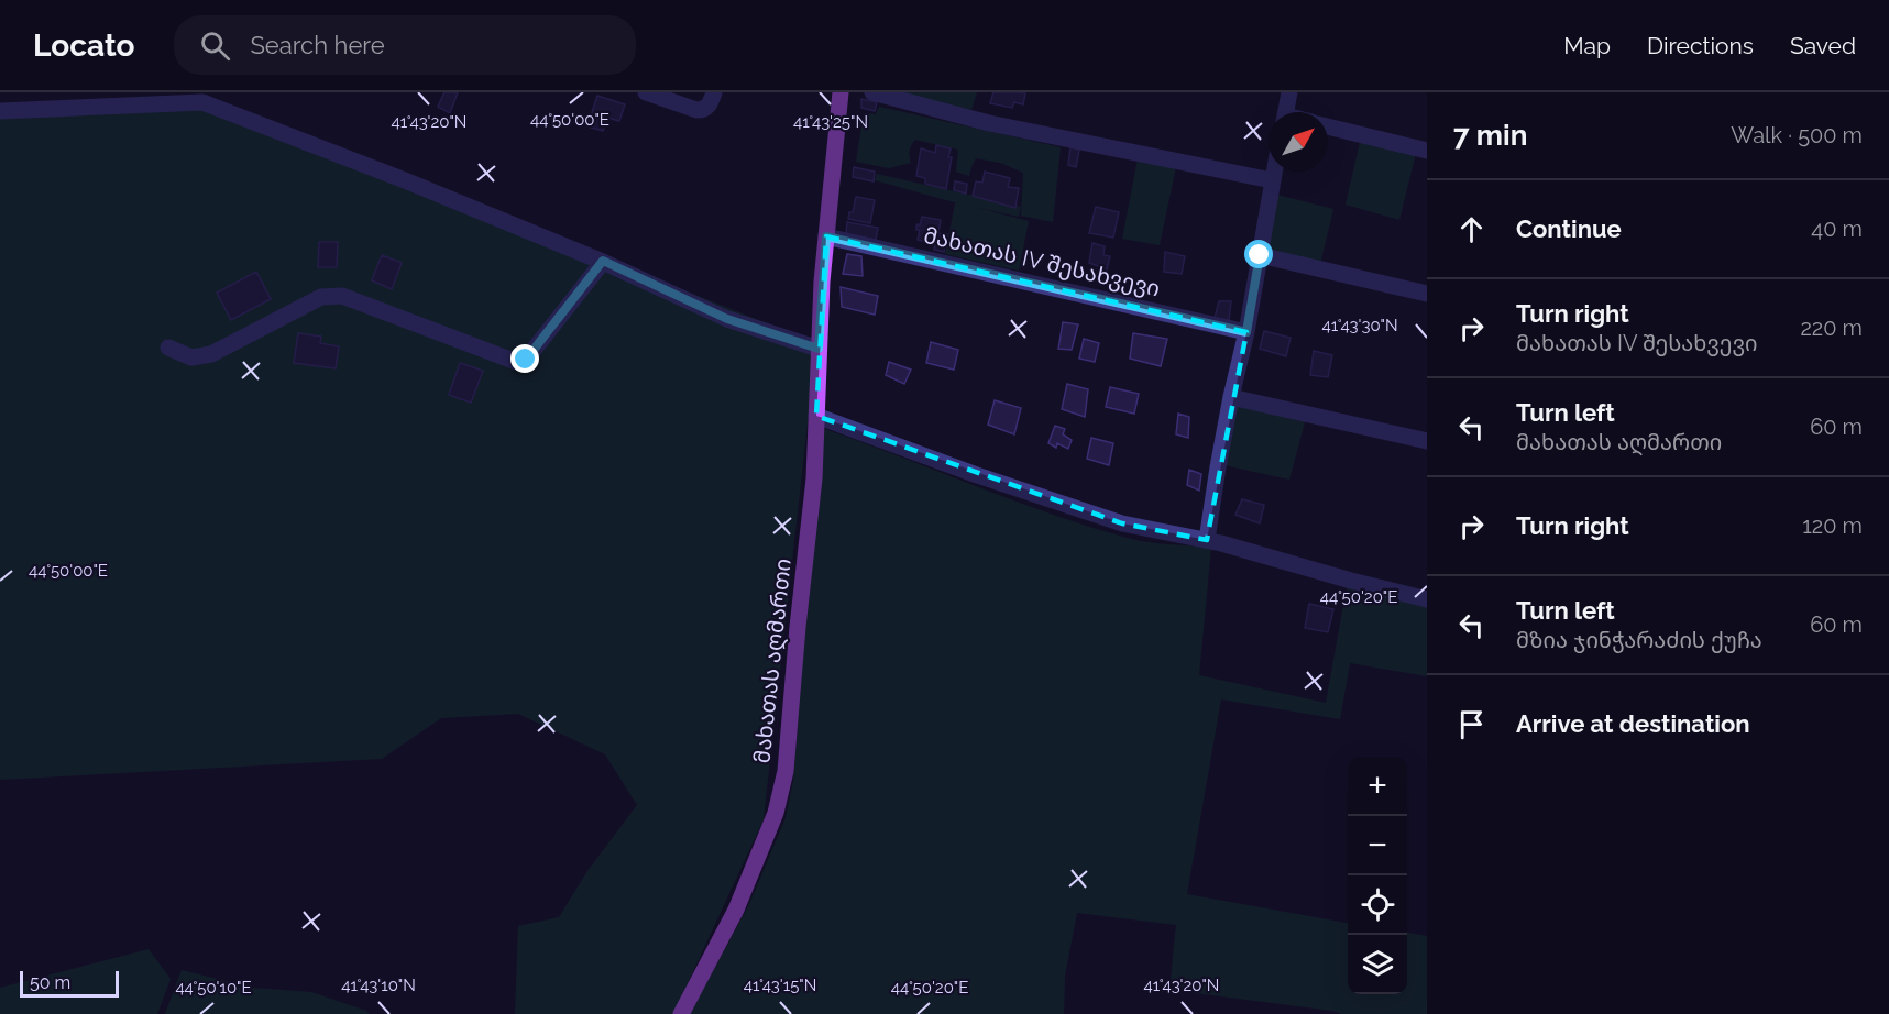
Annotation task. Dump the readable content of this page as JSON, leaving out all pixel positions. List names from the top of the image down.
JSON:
{
  "streets": {
    "main road": ["მახათას აღმართი"],
    "street": ["მახათას IV შესახვევი"]
  },
  "crossings": [
    ["მახათას IV შესახვევი", "მახათას აღმართი"]
  ],
  "scale_bar": "50 m",
  "north": "top right",
  "page": {
    "header": "Locato",
    "search": "Search here",
    "nav": ["Map", "Directions", "Saved"],
    "heading": ["7 min", "Walk · 500 m"],
    "list": [
      ["Continue", "40 m"],
      ["Turn right", "მახათას IV შესახვევი", "220 m"],
      ["Turn left", "მახათას აღმართი", "60 m"],
      ["Turn right", "120 m"],
      ["Turn left", "მზია ჯინჭარაძის ქუჩა", "60 m"],
      "Arrive at destination"
    ],
    "map_buttons": ["+", "−"],
    "scale": "50 m"
  },
  "coordinates": [
    "44°50'00\"E",
    "41°43'20\"N",
    "41°43'25\"N",
    "41°43'30\"N",
    "44°50'20\"E",
    "41°43'10\"N",
    "41°43'15\"N",
    "44°50'10\"E"
  ]
}
